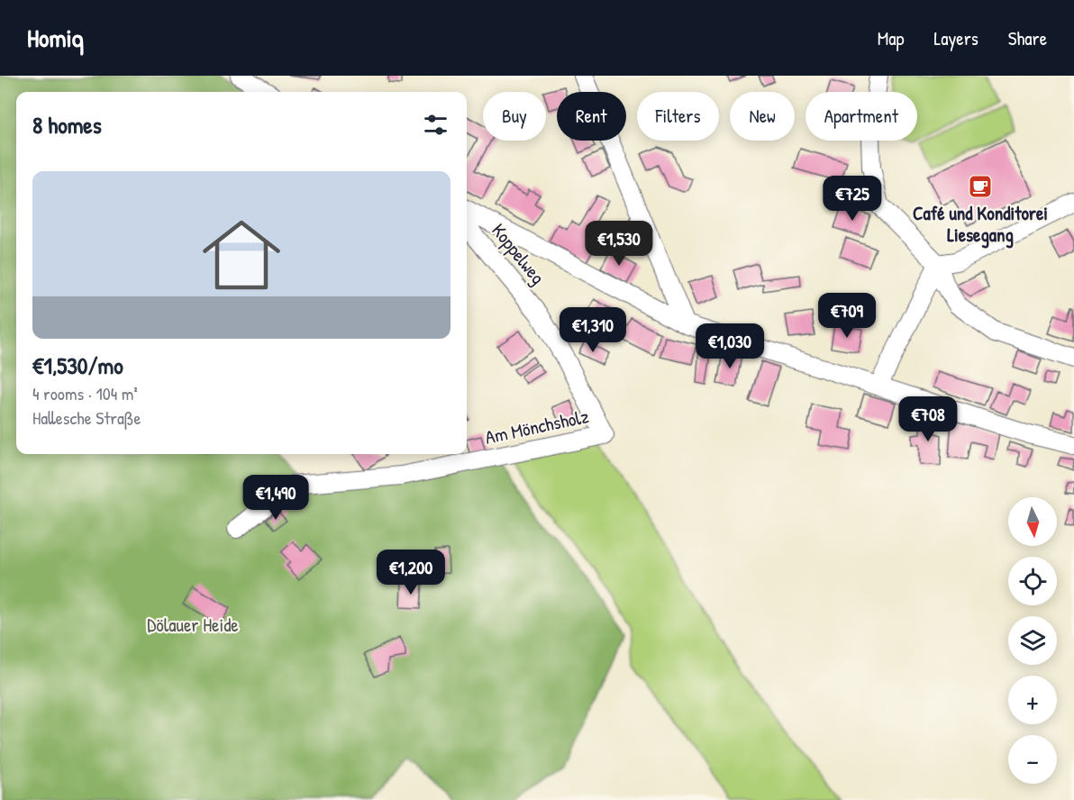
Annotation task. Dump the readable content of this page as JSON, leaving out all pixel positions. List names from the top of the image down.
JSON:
{
  "streets": {
    "street": ["Koppelweg", "Am Mönchsholz"]
  },
  "crossings": [
    ["Koppelweg", "Am Mönchsholz"]
  ],
  "parks": ["Dölauer Heide"],
  "places": {
    "cafe": ["Café und Konditorei Liesegang"]
  },
  "north": "bottom",
  "page": {
    "header": "Homiq",
    "nav": ["Map", "Layers", "Share"],
    "chip": [
      "Buy",
      "Rent",
      "Filters",
      "New",
      "Apartment"
    ],
    "heading": "8 homes",
    "list": [
      {
        "name": "€1,530/mo",
        "note": "4 rooms · 104 m² · Hallesche Straße"
      }
    ],
    "price": [
      "€725",
      "€1,530",
      "€709",
      "€1,310",
      "€1,030",
      "€708",
      "€1,490",
      "€1,200"
    ],
    "map_buttons": ["+", "−"]
  }
}
